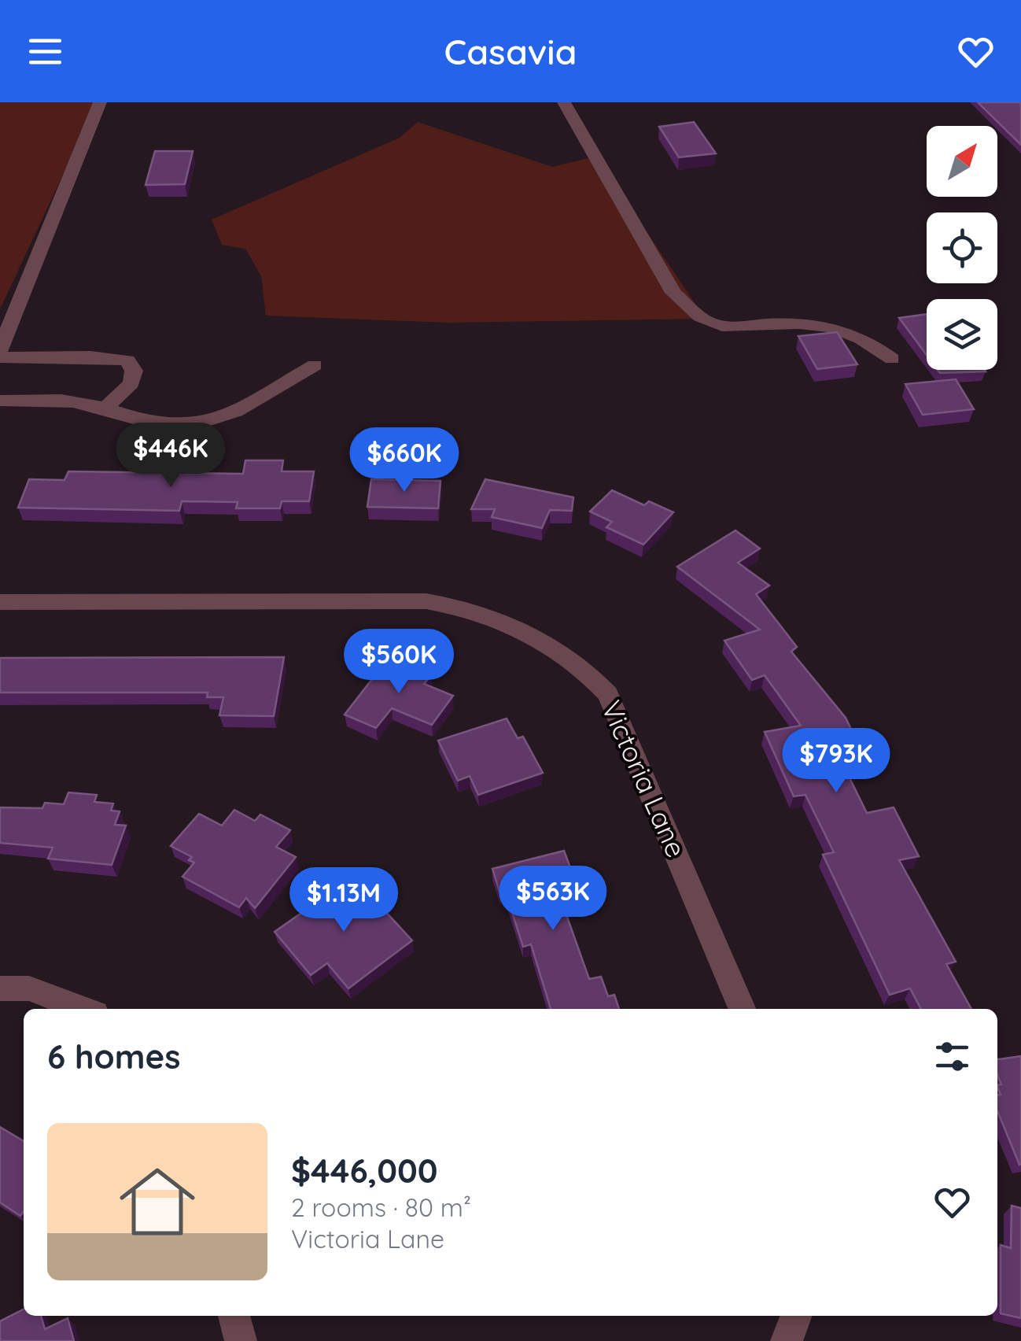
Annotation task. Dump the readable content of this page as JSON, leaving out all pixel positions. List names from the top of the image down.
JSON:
{
  "streets": {
    "street": ["Victoria Lane"]
  },
  "north": "top right",
  "page": {
    "header": "Casavia",
    "price": [
      "$446K",
      "$660K",
      "$560K",
      "$793K",
      "$563K",
      "$1.13M"
    ],
    "heading": "6 homes",
    "list": [
      {
        "name": "$446,000",
        "note": "2 rooms · 80 m² · Victoria Lane"
      }
    ]
  }
}
